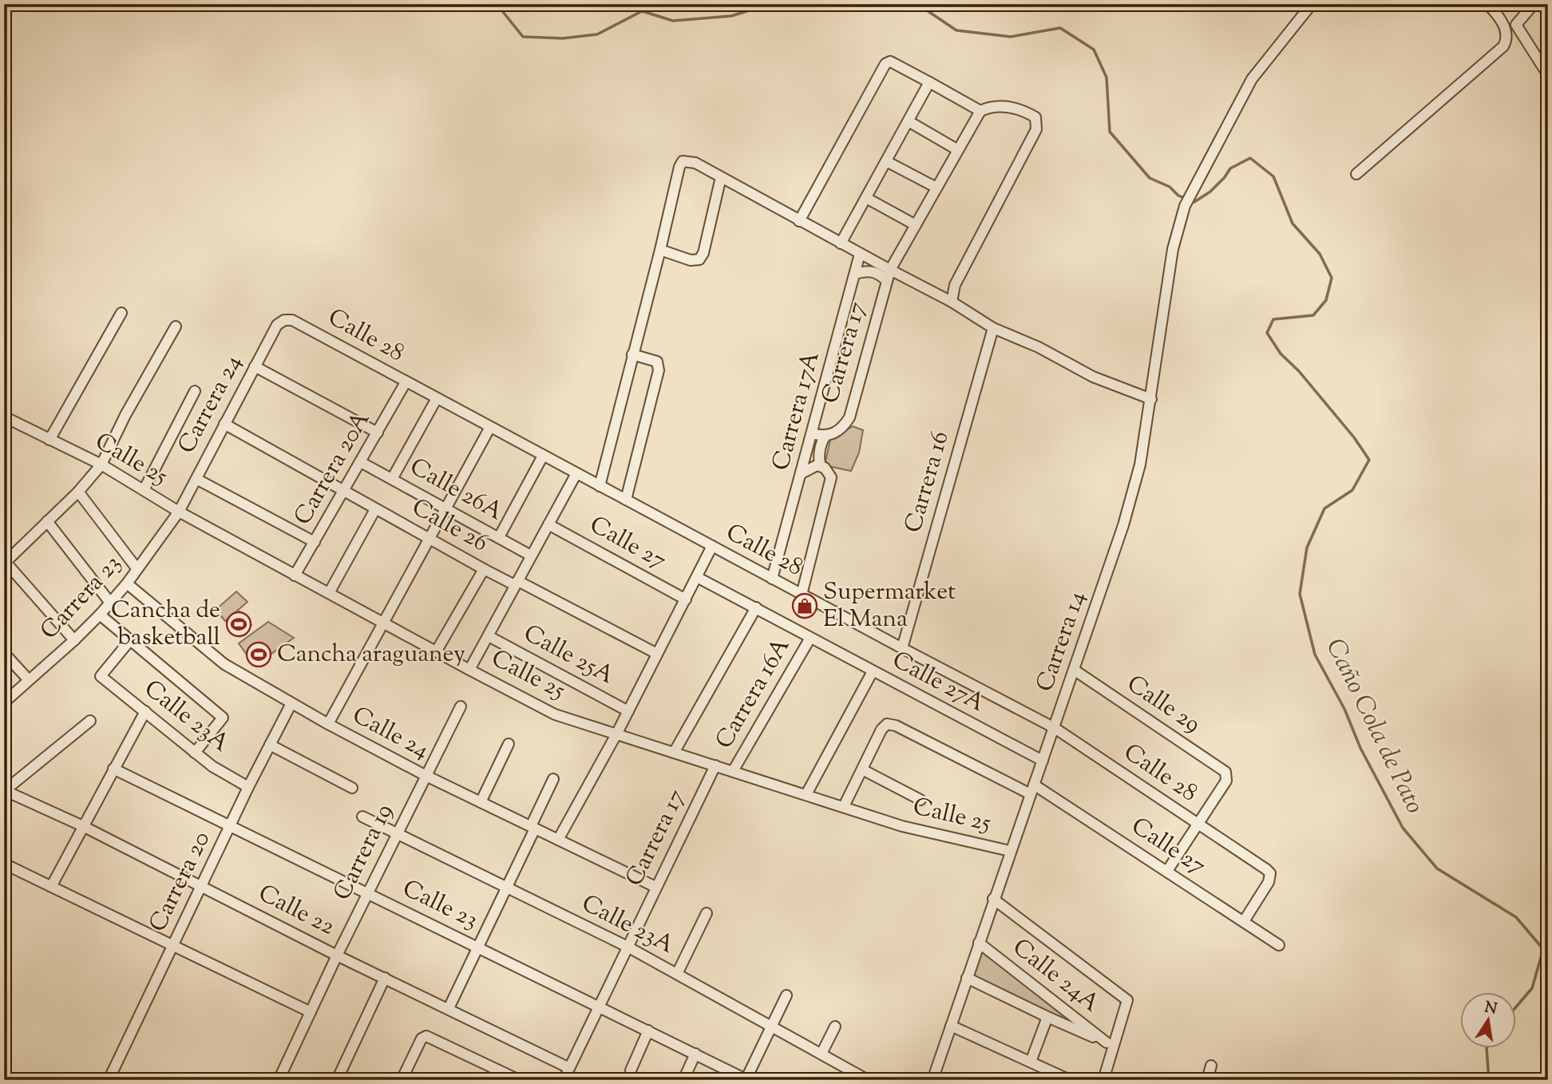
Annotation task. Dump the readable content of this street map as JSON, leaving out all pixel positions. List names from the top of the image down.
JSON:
{
  "streets": {
    "street": [
      "Calle 28",
      "Carrera 17",
      "Carrera 24",
      "Carrera 17A",
      "Calle 25",
      "Carrera 20A",
      "Carrera 16",
      "Calle 26A",
      "Calle 26",
      "Calle 27",
      "Carrera 23",
      "Carrera 14",
      "Calle 25A",
      "Calle 27A",
      "Carrera 16A",
      "Calle 29",
      "Calle 23A",
      "Calle 24",
      "Carrera 19",
      "Carrera 20",
      "Calle 23",
      "Calle 22",
      "Calle 24A"
    ]
  },
  "crossings": [
    ["Calle 28", "Carrera 17"],
    ["Calle 28", "Carrera 24"],
    ["Calle 28", "Carrera 17A"],
    ["Calle 28", "Carrera 20A"],
    ["Calle 28", "Carrera 16"],
    ["Calle 28", "Calle 27"],
    ["Calle 28", "Carrera 14"],
    ["Calle 28", "Calle 29"],
    ["Carrera 17", "Carrera 17A"],
    ["Carrera 17", "Calle 25"],
    ["Carrera 17", "Calle 27A"],
    ["Carrera 17", "Calle 23A"],
    ["Carrera 17", "Calle 24"],
    ["Carrera 17", "Calle 23"],
    ["Carrera 17", "Calle 22"],
    ["Carrera 24", "Calle 25"],
    ["Carrera 24", "Calle 26"],
    ["Carrera 24", "Carrera 23"],
    ["Calle 25", "Carrera 20A"],
    ["Calle 25", "Carrera 23"],
    ["Calle 25", "Carrera 14"],
    ["Calle 25", "Carrera 16A"],
    ["Carrera 20A", "Calle 26A"],
    ["Carrera 20A", "Calle 26"],
    ["Calle 27", "Carrera 14"],
    ["Carrera 23", "Calle 24"],
    ["Carrera 14", "Calle 27A"],
    ["Carrera 14", "Calle 29"],
    ["Carrera 14", "Calle 24A"],
    ["Calle 27A", "Carrera 16A"],
    ["Calle 23A", "Carrera 19"],
    ["Calle 23A", "Carrera 20"],
    ["Calle 24", "Carrera 19"],
    ["Calle 24", "Carrera 20"],
    ["Carrera 19", "Calle 23"],
    ["Carrera 19", "Calle 22"],
    ["Carrera 20", "Calle 23"],
    ["Carrera 20", "Calle 22"]
  ],
  "water": ["Caño Cola de Pato"],
  "places": {
    "shop": ["Supermarket El Mana"],
    "sports": ["Cancha de basketball", "Cancha araguaney"]
  },
  "north": "top"
}
